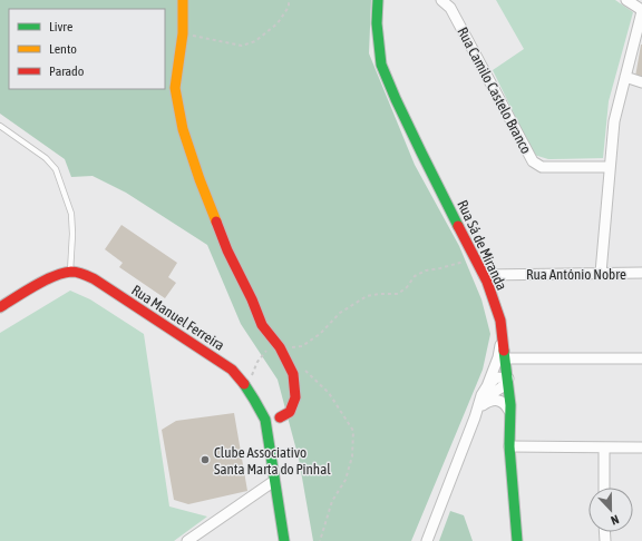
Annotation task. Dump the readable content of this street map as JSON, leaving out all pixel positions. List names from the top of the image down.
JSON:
{
  "streets": {
    "street": [
      "Rua Camilo Castelo Branco",
      "Rua Sá de Miranda",
      "Rua António Nobre",
      "Rua Manuel Ferreira"
    ]
  },
  "crossings": [
    ["Rua Sá de Miranda", "Rua António Nobre"]
  ],
  "places": ["Clube Associativo Santa Marta do Pinhal"],
  "legend": ["Livre", "Lento", "Parado"],
  "north": "bottom"
}
